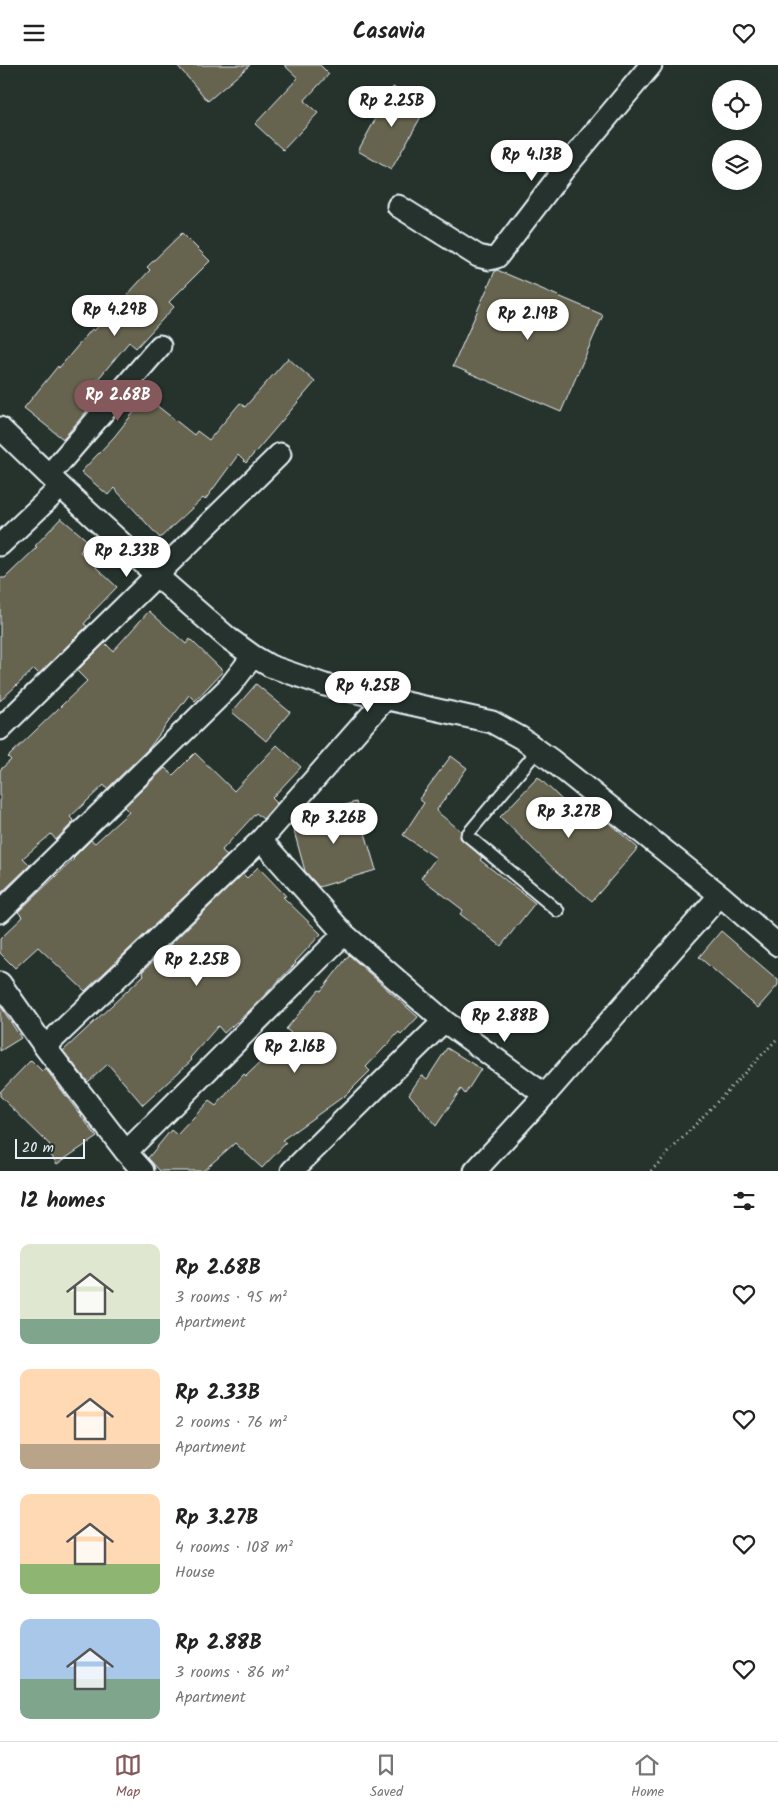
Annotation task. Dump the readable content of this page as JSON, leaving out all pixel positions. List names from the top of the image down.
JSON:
{
  "scale_bar": "20 m",
  "page": {
    "header": "Casavia",
    "price": [
      "Rp 2.25B",
      "Rp 4.13B",
      "Rp 4.29B",
      "Rp 2.19B",
      "Rp 2.68B",
      "Rp 2.33B",
      "Rp 4.25B",
      "Rp 3.27B",
      "Rp 3.26B",
      "Rp 2.25B",
      "Rp 2.88B",
      "Rp 2.16B"
    ],
    "scale": "20 m",
    "heading": "12 homes",
    "list": [
      {
        "name": "Rp 2.68B",
        "note": "3 rooms · 95 m² · Apartment"
      },
      {
        "name": "Rp 2.33B",
        "note": "2 rooms · 76 m² · Apartment"
      },
      {
        "name": "Rp 3.27B",
        "note": "4 rooms · 108 m² · House"
      },
      {
        "name": "Rp 2.88B",
        "note": "3 rooms · 86 m² · Apartment"
      }
    ],
    "tabs": ["Map", "Saved", "Home"]
  }
}
